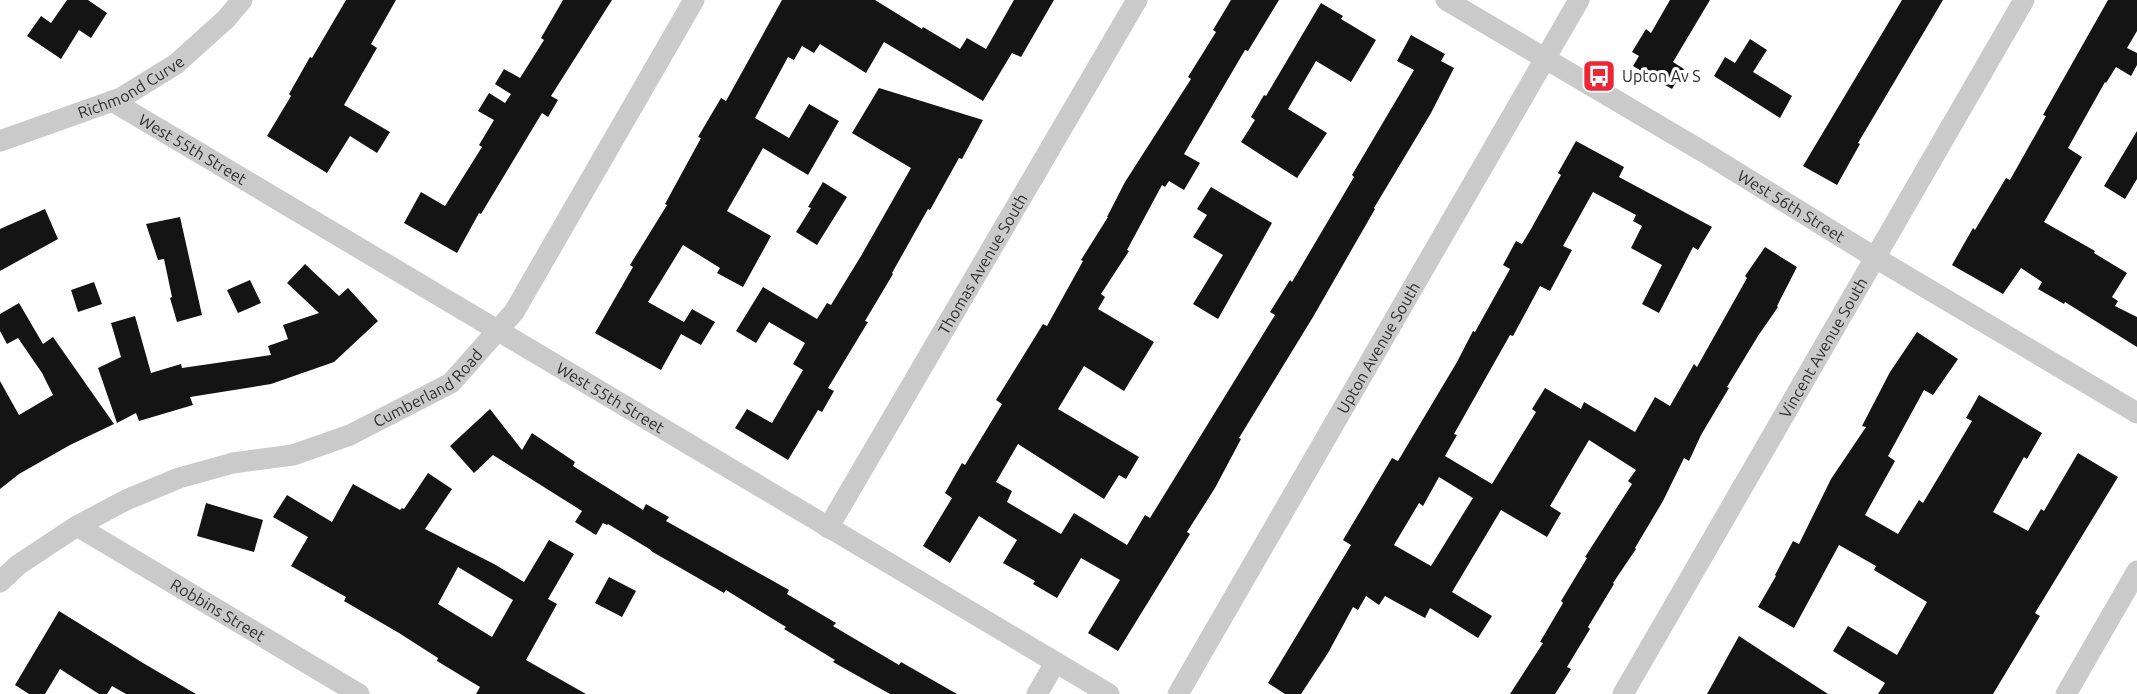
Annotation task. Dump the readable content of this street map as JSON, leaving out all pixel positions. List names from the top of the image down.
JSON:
{
  "streets": {
    "street": [
      "Richmond Curve",
      "West 55th Street",
      "West 56th Street",
      "Thomas Avenue South",
      "Upton Avenue South",
      "Vincent Avenue South",
      "Cumberland Road",
      "Robbins Street"
    ]
  },
  "crossings": [
    ["Richmond Curve", "West 55th Street"],
    ["West 55th Street", "Thomas Avenue South"],
    ["West 55th Street", "Cumberland Road"],
    ["West 56th Street", "Upton Avenue South"],
    ["West 56th Street", "Vincent Avenue South"],
    ["Cumberland Road", "Robbins Street"]
  ],
  "places": {
    "bus stop": ["Upton Av S"]
  }
}
